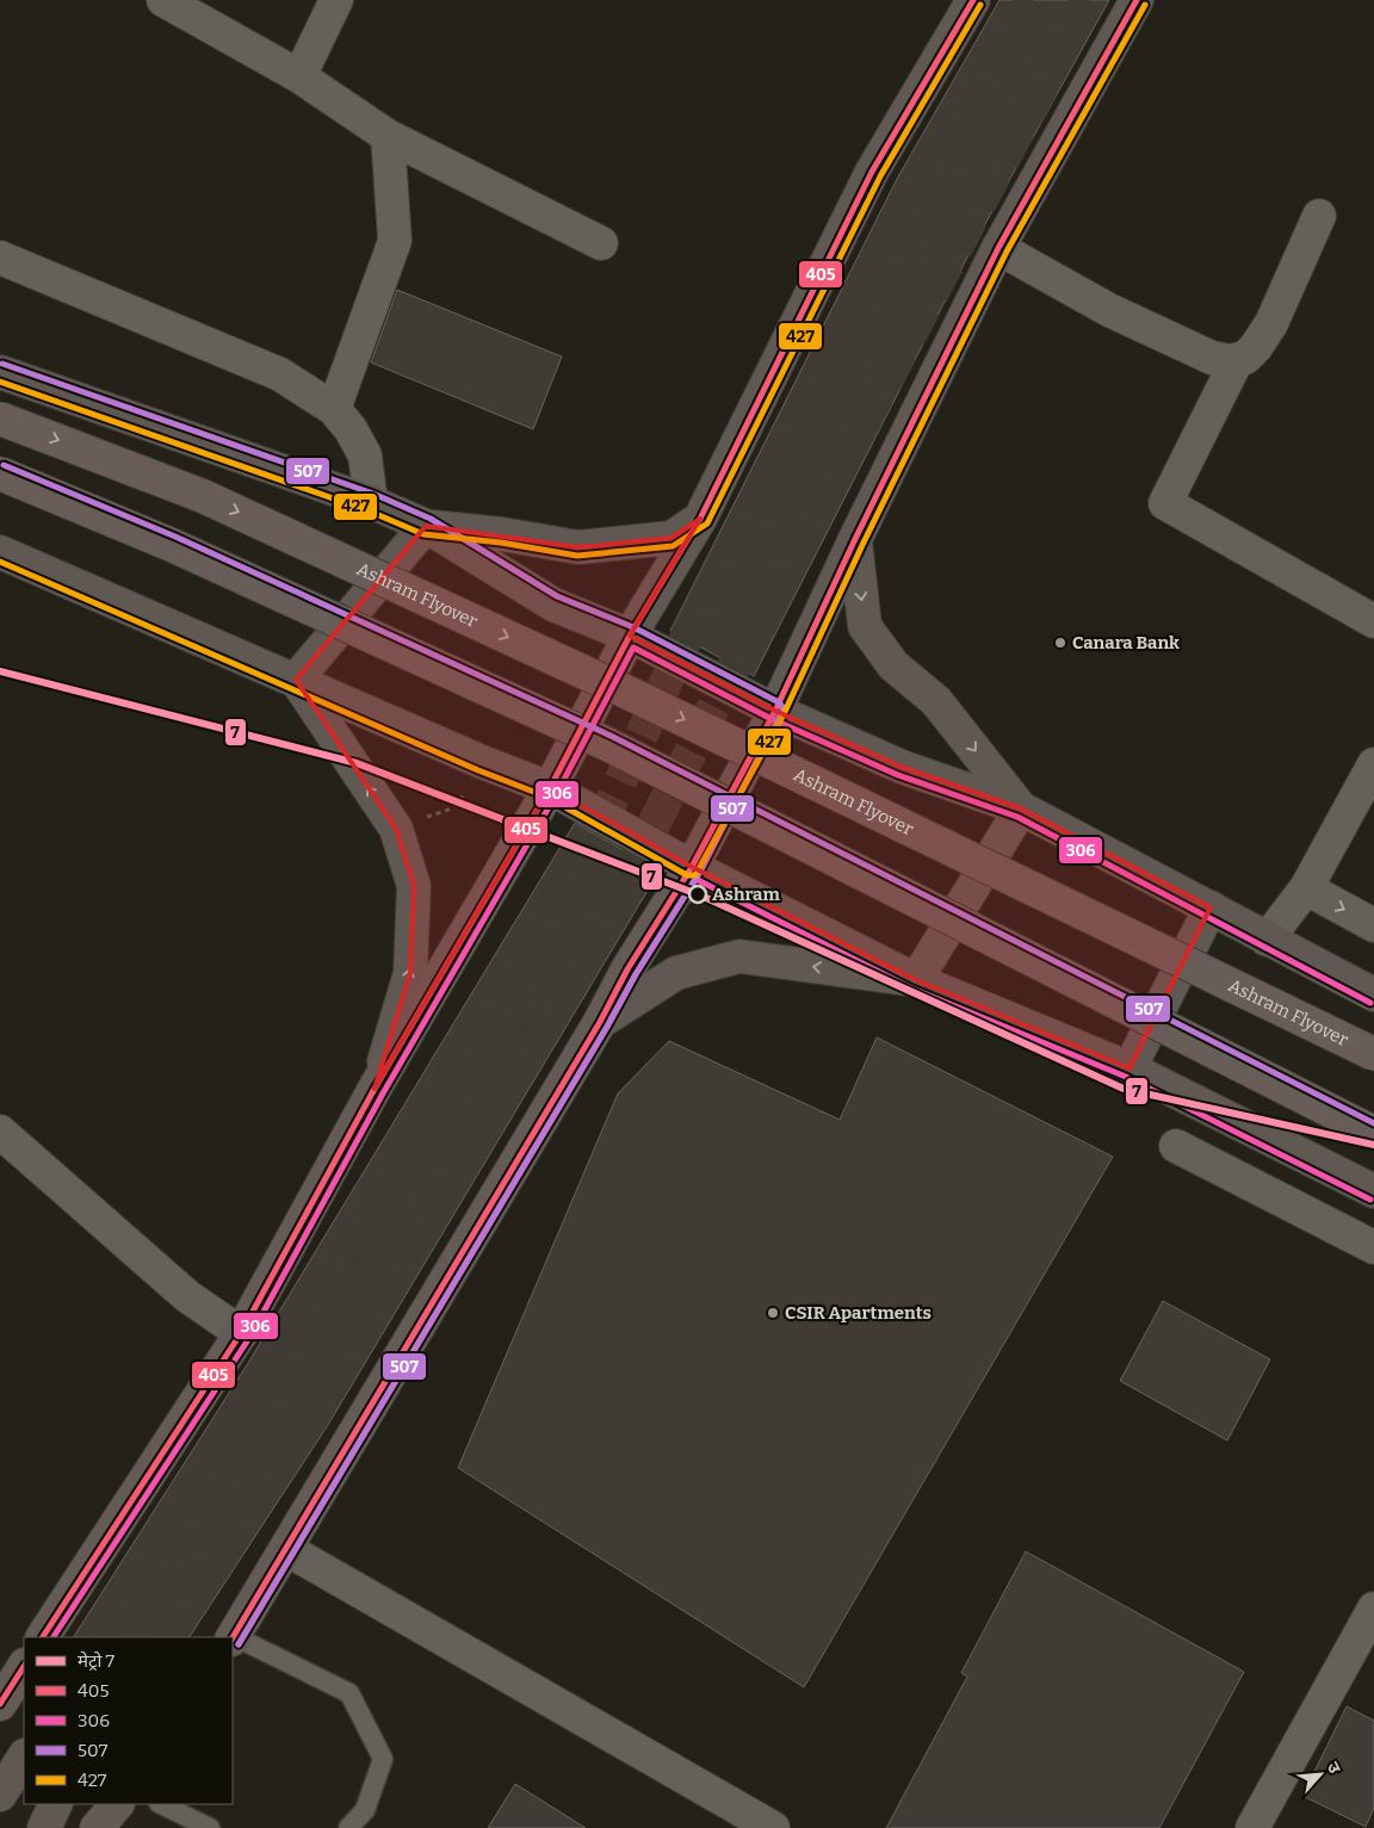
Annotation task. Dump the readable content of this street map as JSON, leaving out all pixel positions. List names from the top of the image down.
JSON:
{
  "streets": {
    "highway": ["Ashram Flyover"]
  },
  "places": ["Canara Bank", "Ashram", "CSIR Apartments"],
  "lines": [
    "transit line 405",
    "transit line 427",
    "transit line 507",
    "transit line 306",
    "metro line 7"
  ],
  "legend": [
    "मेट्रो 7",
    "405",
    "306",
    "507",
    "427"
  ],
  "north": "top right"
}
